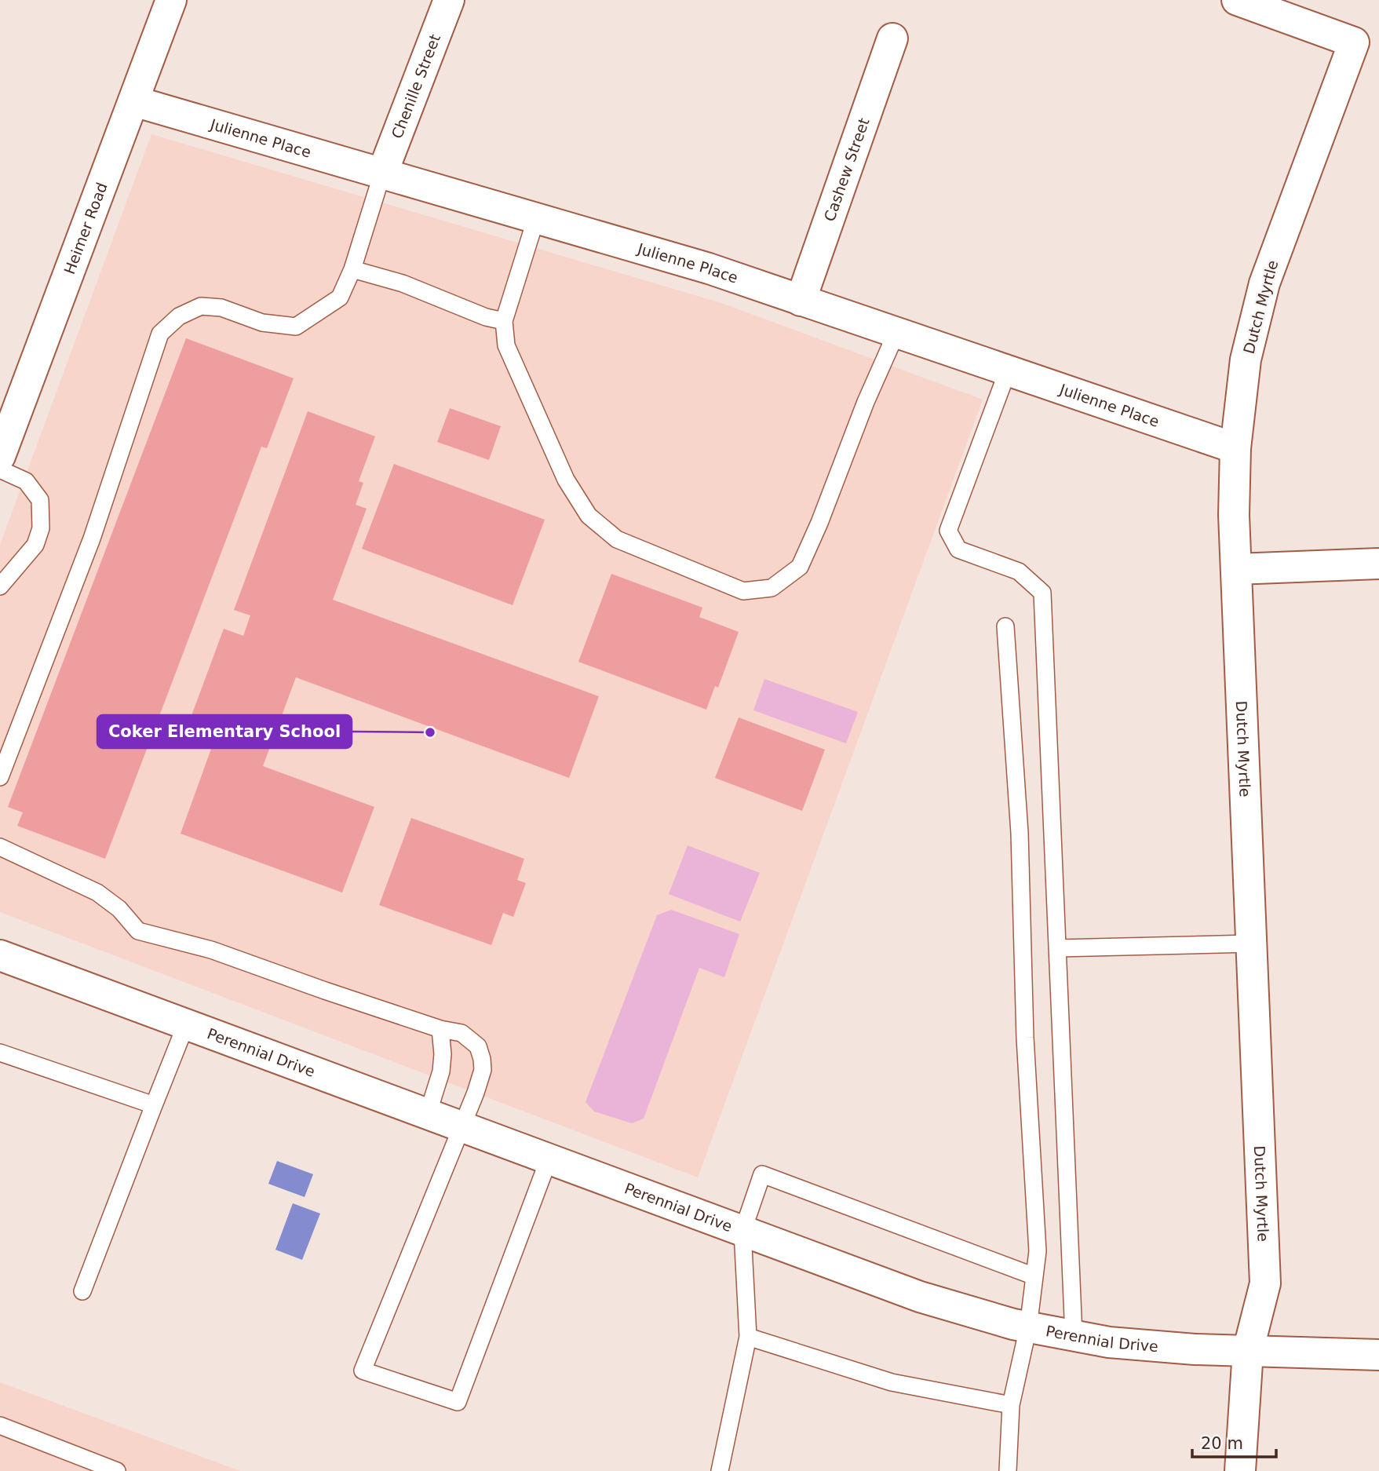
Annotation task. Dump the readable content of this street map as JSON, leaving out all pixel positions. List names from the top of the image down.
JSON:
{
  "streets": {
    "street": [
      "Chenille Street",
      "Julienne Place",
      "Cashew Street",
      "Heimer Road",
      "Dutch Myrtle",
      "Perennial Drive"
    ]
  },
  "crossings": [
    ["Chenille Street", "Julienne Place"],
    ["Julienne Place", "Cashew Street"],
    ["Julienne Place", "Heimer Road"],
    ["Julienne Place", "Dutch Myrtle"],
    ["Dutch Myrtle", "Perennial Drive"]
  ],
  "places": ["Coker Elementary School"],
  "scale_bar": "20 m"
}
